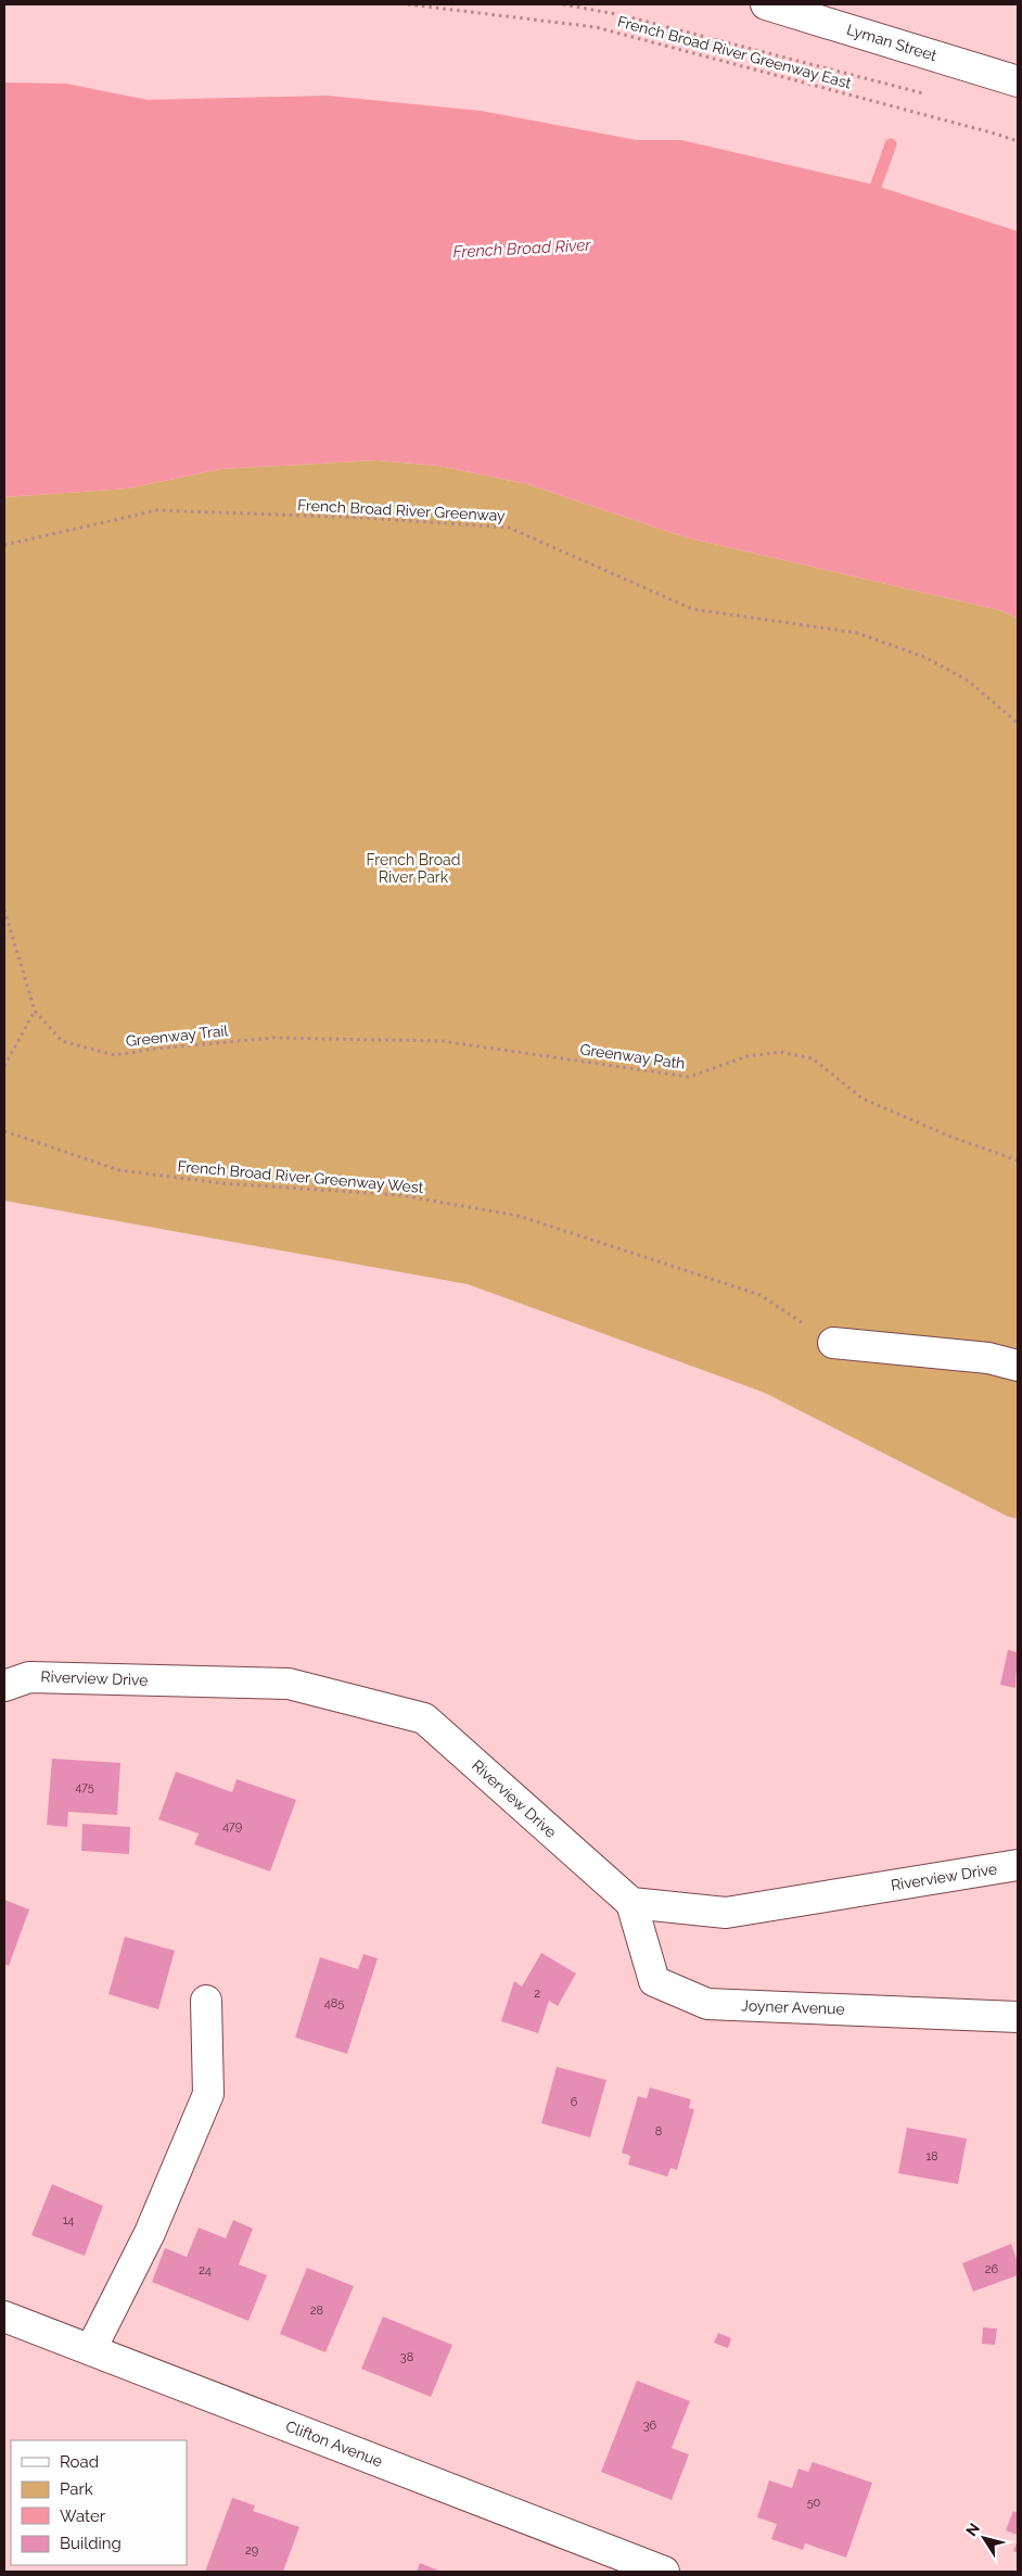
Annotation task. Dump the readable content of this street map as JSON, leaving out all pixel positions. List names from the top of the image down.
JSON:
{
  "streets": {
    "street": [
      "Lyman Street",
      "Riverview Drive",
      "Joyner Avenue",
      "Clifton Avenue"
    ],
    "path": [
      "French Broad River Greenway East",
      "French Broad River Greenway",
      "Greenway Trail",
      "Greenway Path",
      "French Broad River Greenway West"
    ]
  },
  "crossings": [
    ["Greenway Trail", "Greenway Path"],
    ["Riverview Drive", "Joyner Avenue"]
  ],
  "water": ["French Broad River"],
  "parks": ["French Broad River Park"],
  "house_numbers": [
    "475",
    "479",
    "2",
    "485",
    "6",
    "8",
    "18",
    "14",
    "26",
    "24",
    "28",
    "38",
    "36",
    "50",
    "29"
  ],
  "legend": [
    "Road",
    "Park",
    "Water",
    "Building"
  ],
  "north": "top left"
}
